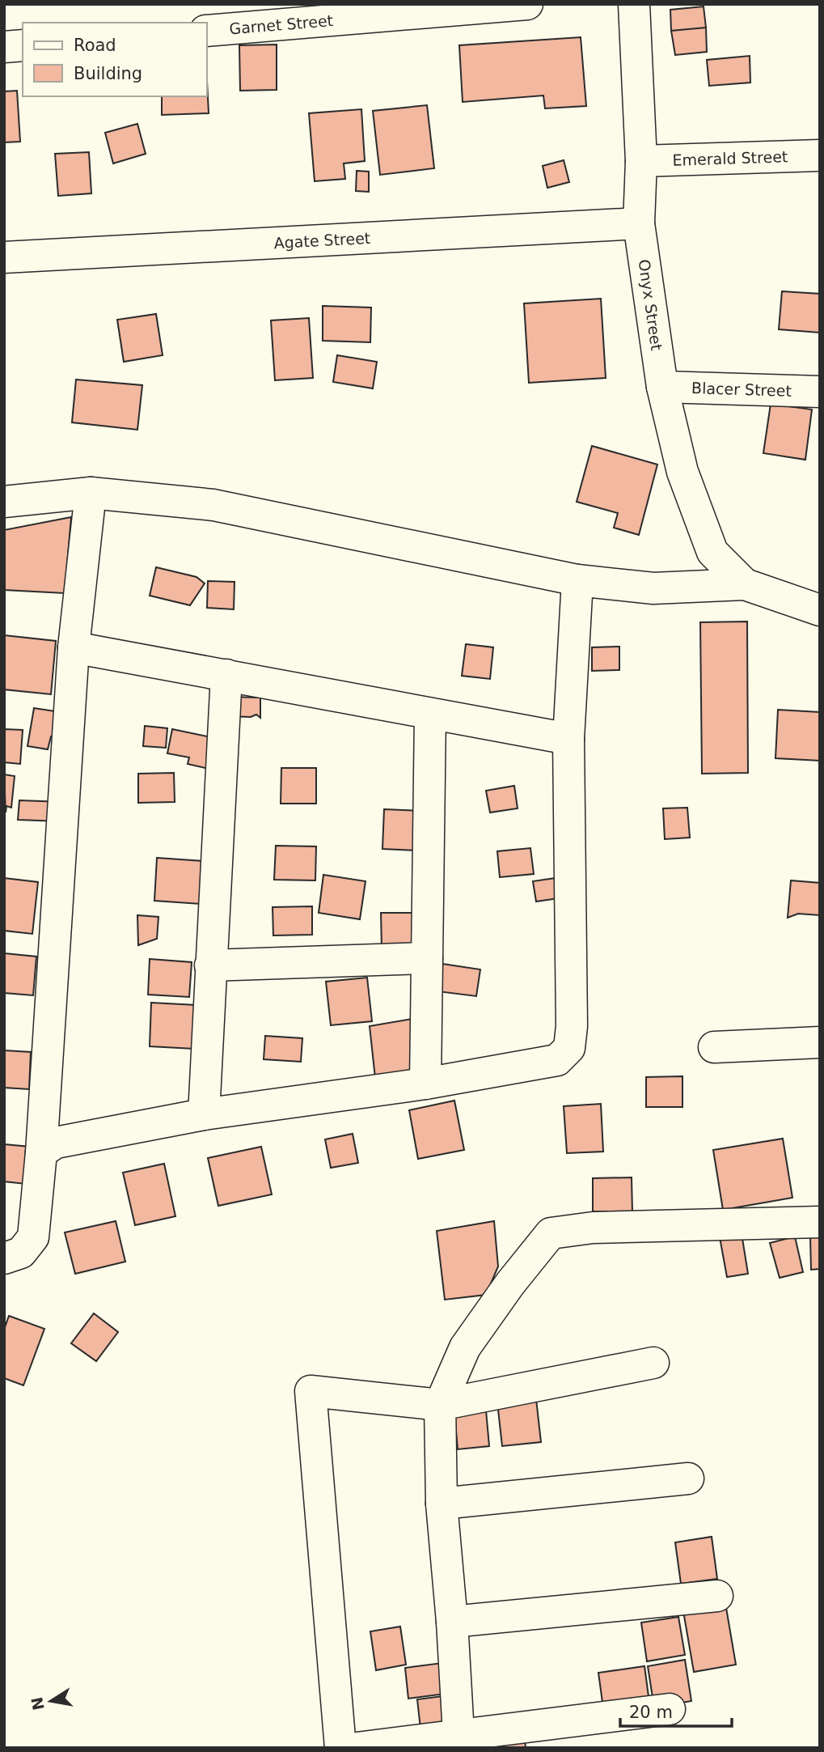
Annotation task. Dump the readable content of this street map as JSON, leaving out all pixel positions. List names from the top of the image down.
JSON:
{
  "streets": {
    "street": [
      "Garnet Street",
      "Emerald Street",
      "Agate Street",
      "Onyx Street",
      "Blacer Street"
    ]
  },
  "crossings": [
    ["Emerald Street", "Onyx Street"],
    ["Agate Street", "Onyx Street"],
    ["Onyx Street", "Blacer Street"]
  ],
  "legend": ["Road", "Building"],
  "scale_bar": "20 m",
  "north": "left"
}
